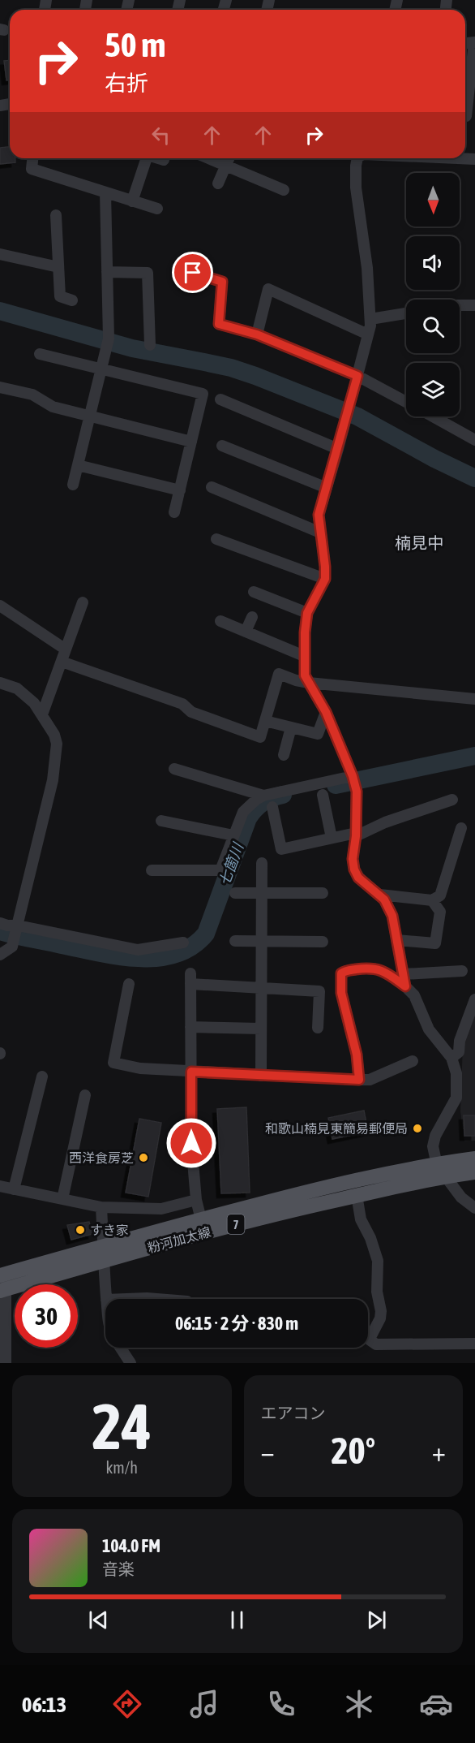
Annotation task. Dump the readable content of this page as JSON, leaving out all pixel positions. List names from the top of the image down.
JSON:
{
  "streets": {
    "main road": ["7", "粉河加太線"]
  },
  "districts": ["楠見中"],
  "water": ["七箇川"],
  "places": ["和歌山楠見東簡易郵便局", "西洋食房芝", "すき家"],
  "north": "bottom",
  "page": {
    "turn": ["50 m", "右折"],
    "limit": "30",
    "trip": "06:15 · 2 分 · 830 m",
    "tile": [
      ["24", "km/h"],
      "エアコン"
    ],
    "heat": ["−", "20°", "+"],
    "song": ["104.0 FM", "音楽"],
    "tabs": "06:13"
  }
}
